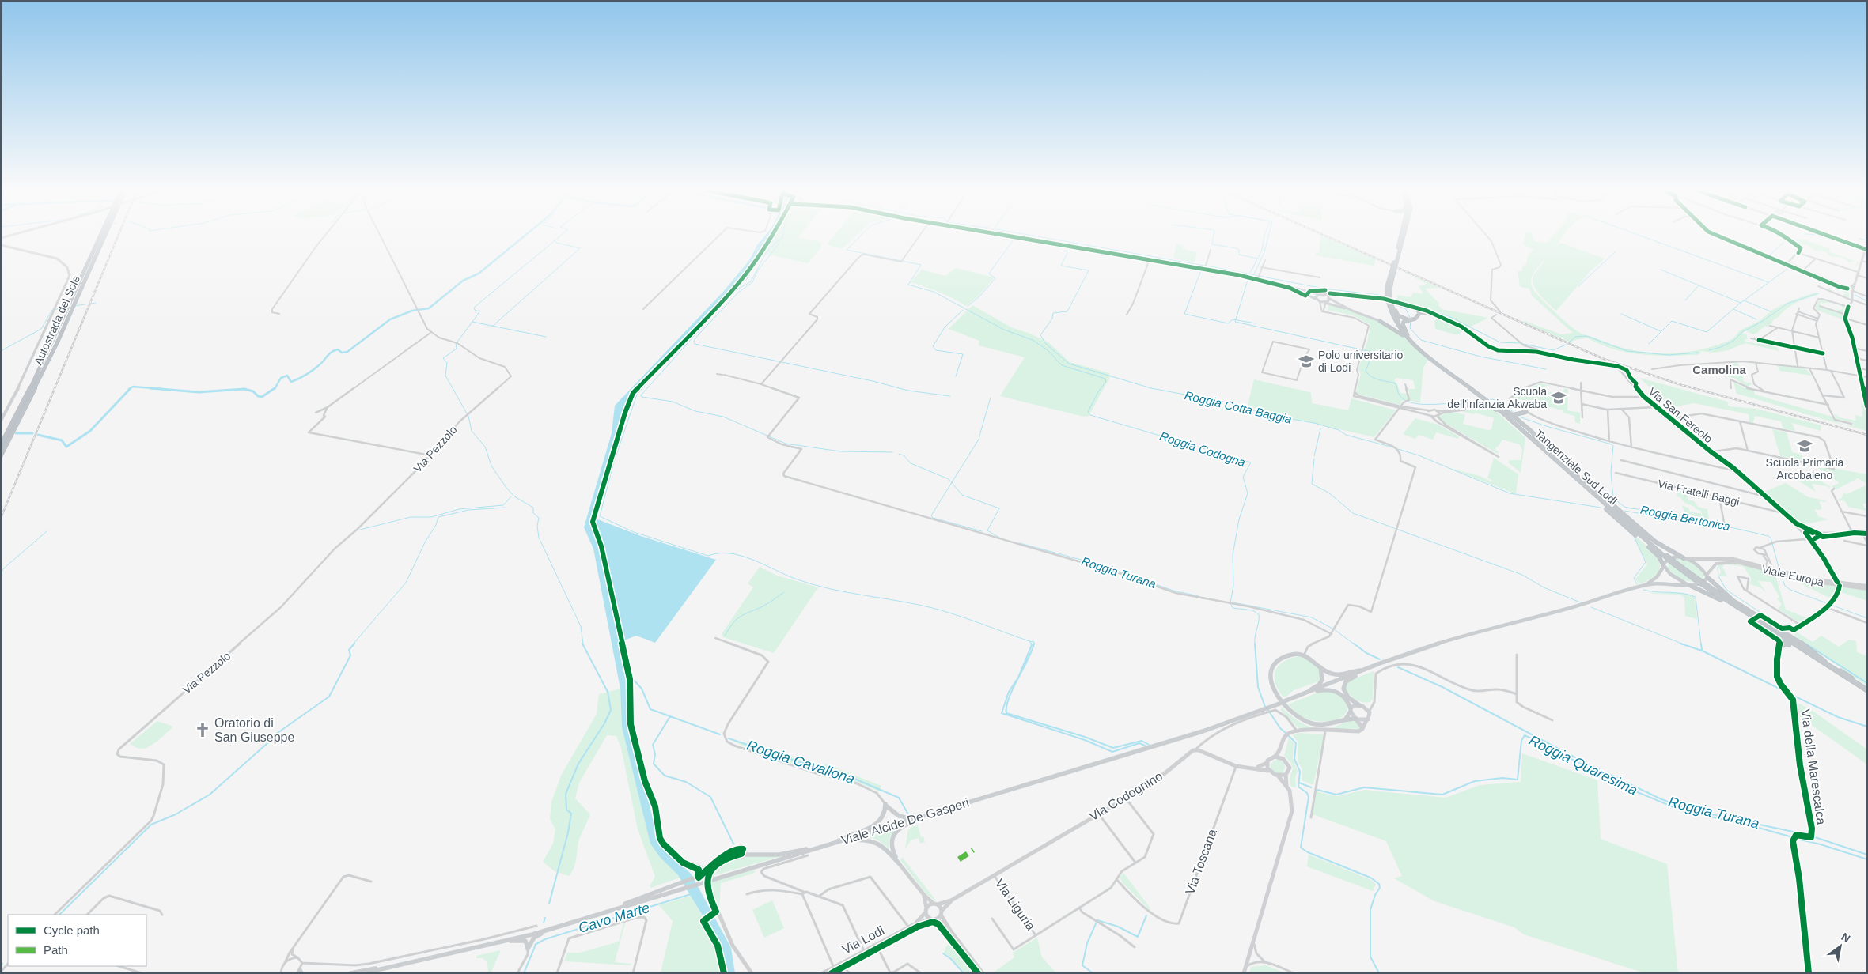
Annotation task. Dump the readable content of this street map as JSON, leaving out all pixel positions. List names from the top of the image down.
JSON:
{
  "streets": {
    "highway": ["Autostrada del Sole", "Tangenziale Sud Lodi"],
    "main road": ["Viale Alcide De Gasperi"],
    "street": [
      "Via San Fereolo",
      "Via Pezzolo",
      "Via Fratelli Baggi",
      "Viale Europa",
      "Via della Marescalca",
      "Via Codognino",
      "Via Toscana",
      "Via Liguria",
      "Via Lodi"
    ]
  },
  "crossings": [
    ["Via San Fereolo", "Via Fratelli Baggi"],
    ["Via Codognino", "Viale Alcide De Gasperi"],
    ["Via Codognino", "Via Liguria"],
    ["Via Codognino", "Via Lodi"]
  ],
  "districts": ["Camolina"],
  "water": [
    "Roggia Cotta Baggia",
    "Roggia Codogna",
    "Roggia Bertonica",
    "Roggia Turana",
    "Roggia Cavallona",
    "Roggia Quaresima",
    "Cavo Marte"
  ],
  "places": {
    "school or university": ["Polo universitario di Lodi", "Scuola dell'infanzia Akwaba", "Scuola Primaria Arcobaleno"],
    "church": ["Oratorio di San Giuseppe"]
  },
  "legend": ["Cycle path", "Path"],
  "north": "top right"
}
